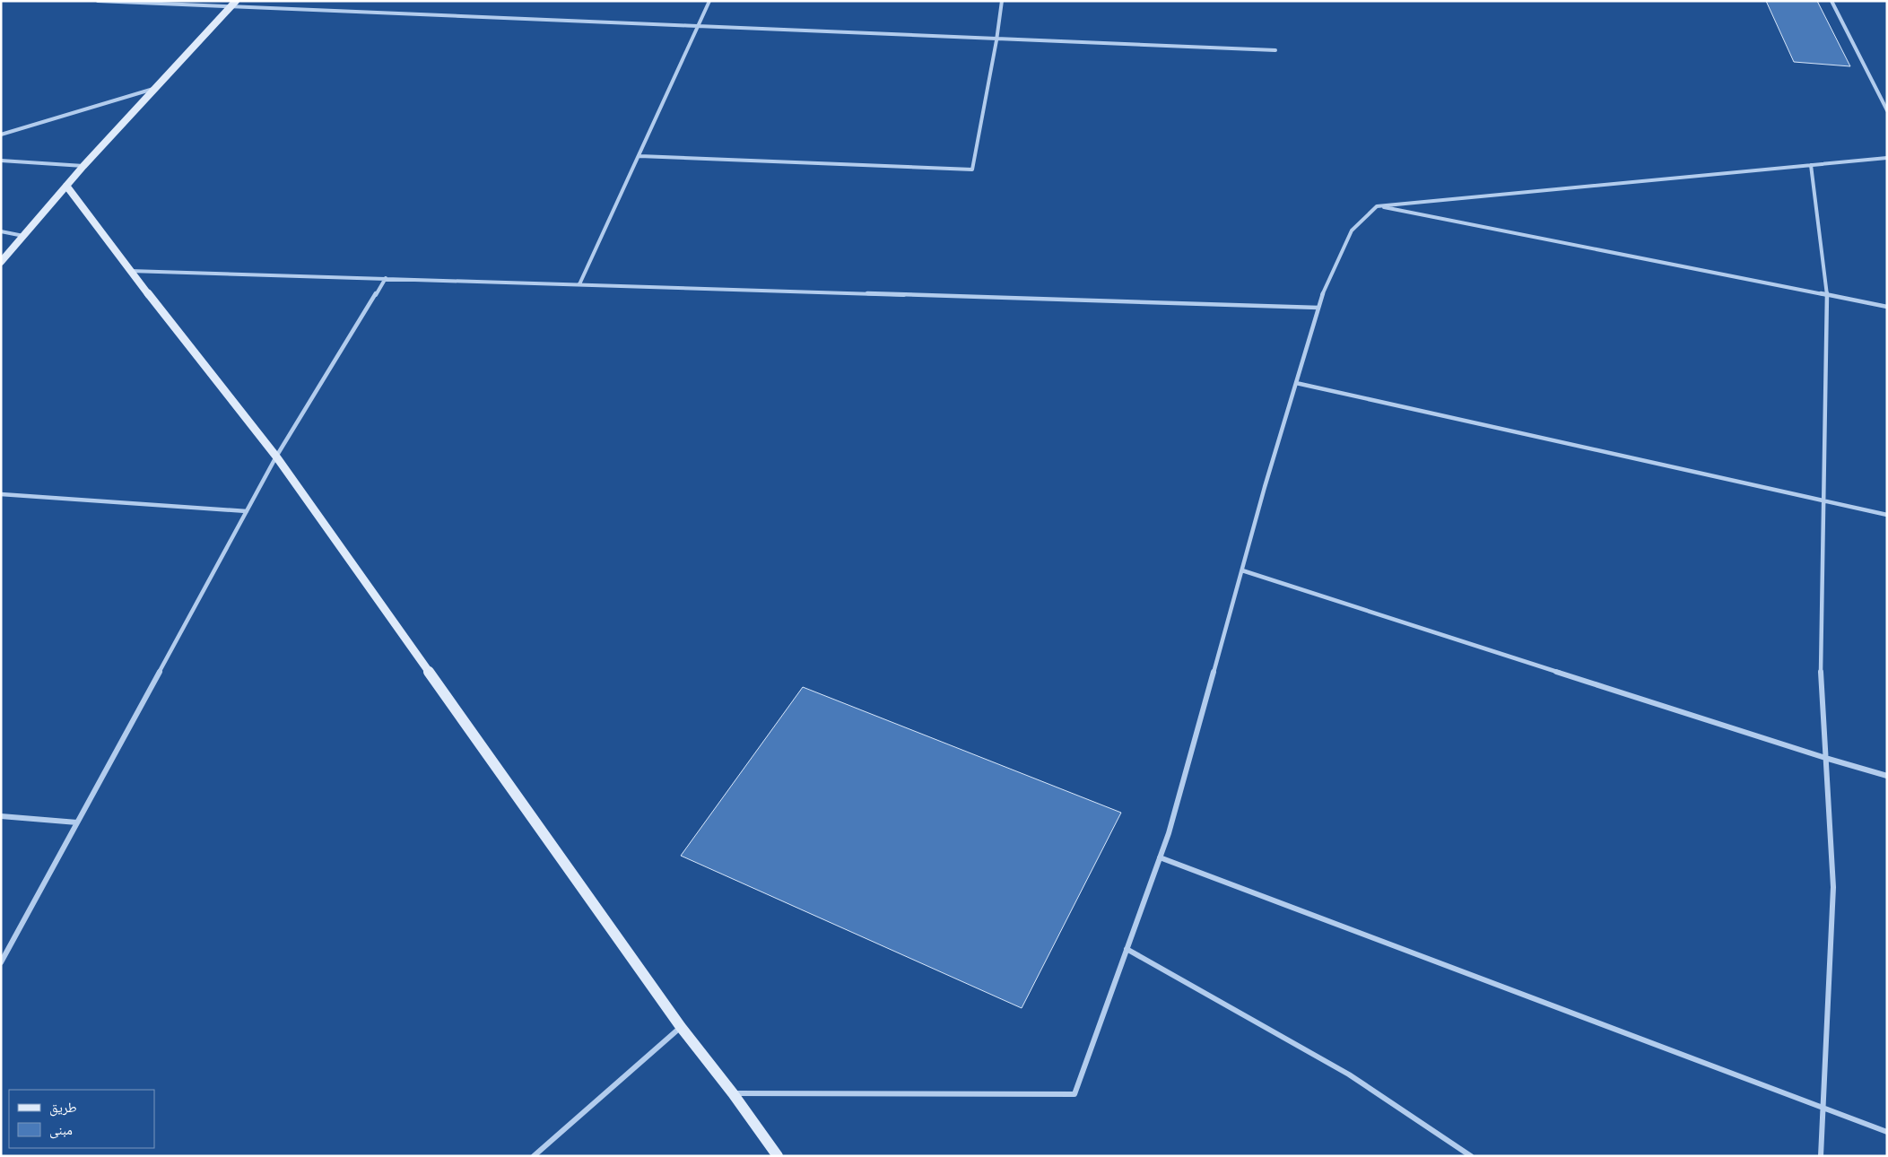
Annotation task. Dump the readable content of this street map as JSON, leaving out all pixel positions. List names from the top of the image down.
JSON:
{
  "legend": ["طريق", "مبنى"]
}
